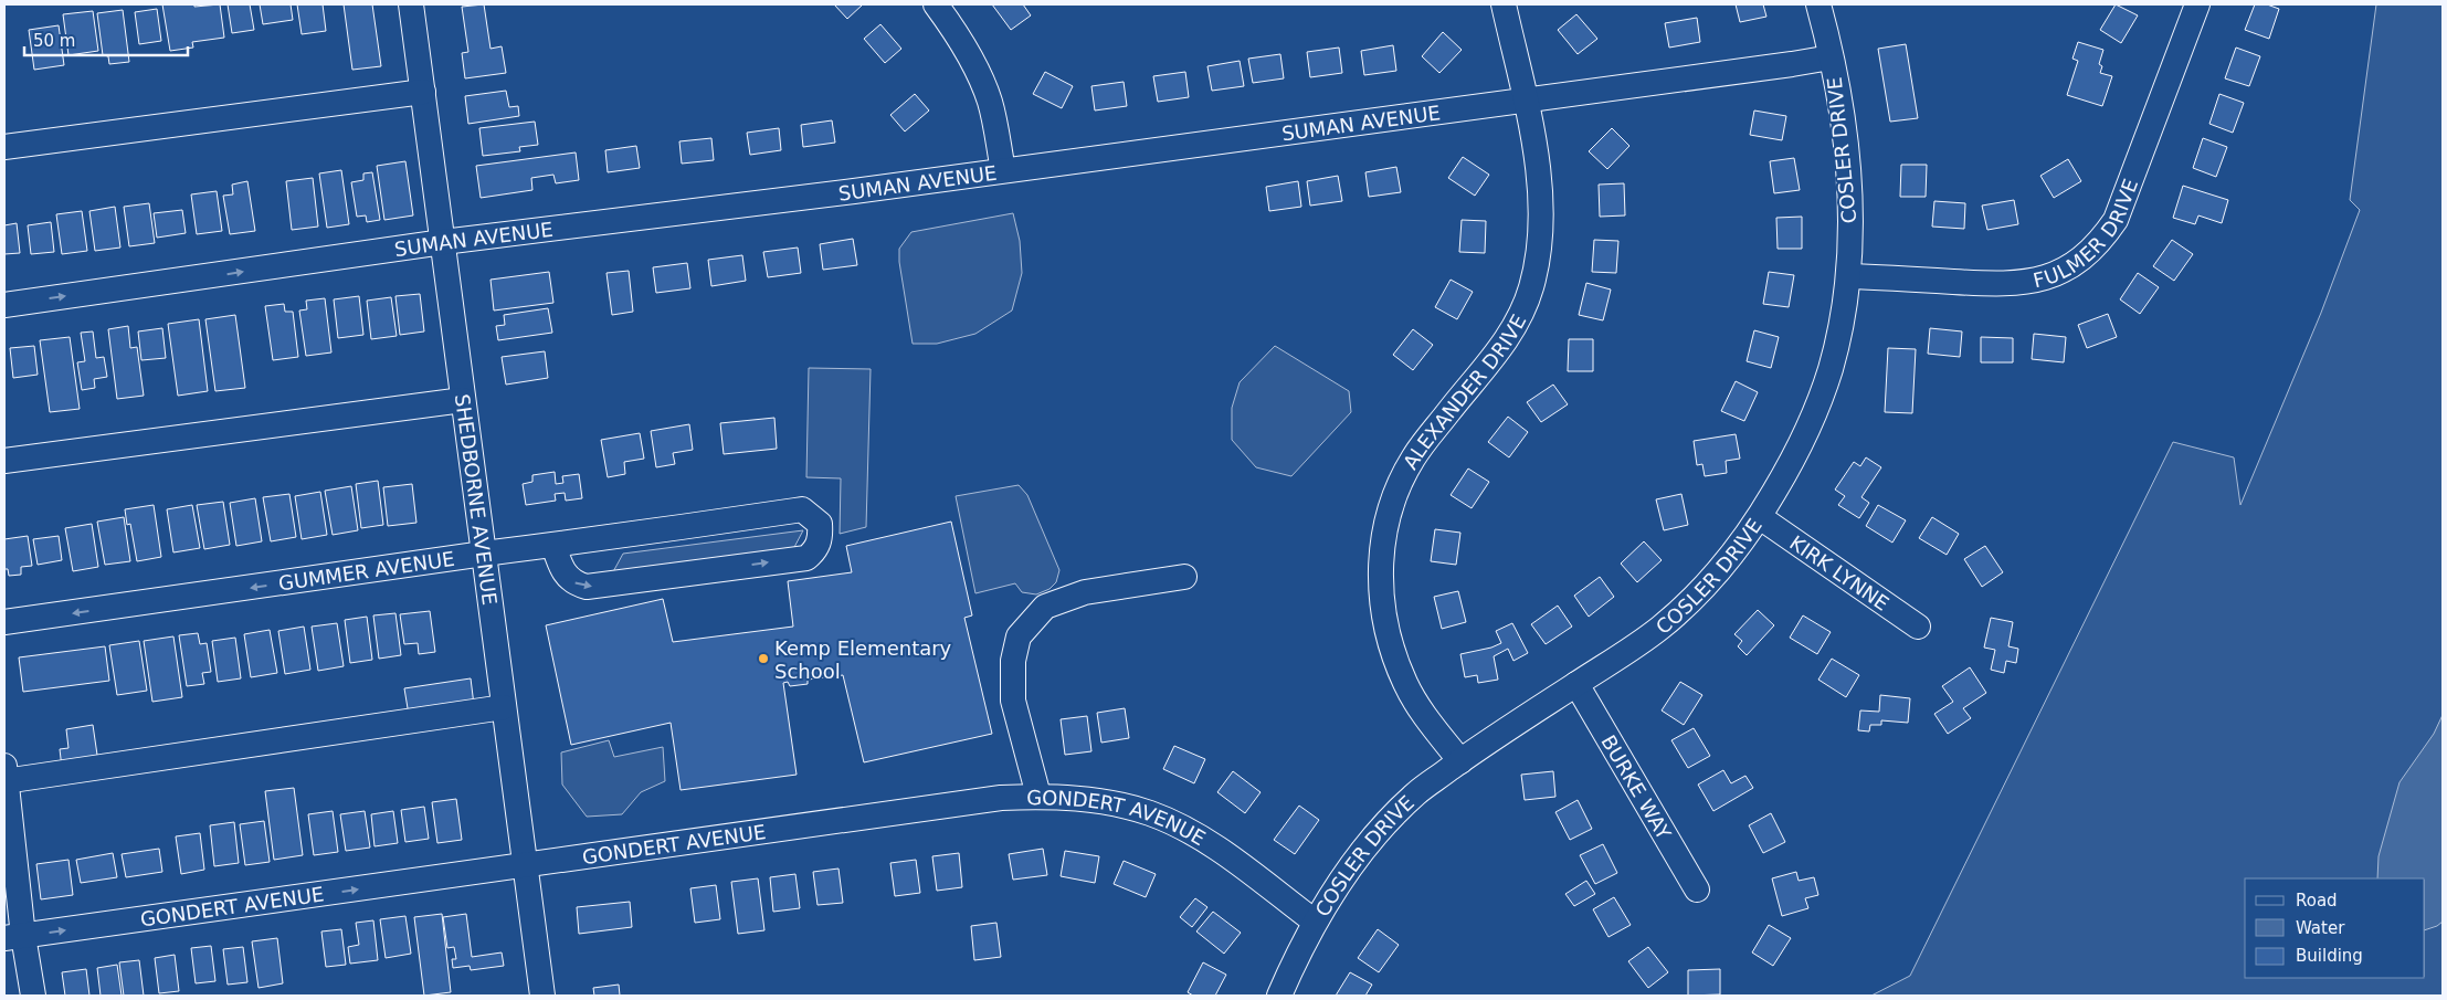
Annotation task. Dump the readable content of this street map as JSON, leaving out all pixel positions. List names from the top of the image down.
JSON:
{
  "streets": {
    "street": [
      "SUMAN AVENUE",
      "COSLER DRIVE",
      "FULMER DRIVE",
      "ALEXANDER DRIVE",
      "SHEDBORNE AVENUE",
      "GUMMER AVENUE",
      "KIRK LYNNE",
      "BURKE WAY",
      "GONDERT AVENUE"
    ]
  },
  "crossings": [
    ["SUMAN AVENUE", "COSLER DRIVE"],
    ["SUMAN AVENUE", "ALEXANDER DRIVE"],
    ["SUMAN AVENUE", "SHEDBORNE AVENUE"],
    ["COSLER DRIVE", "FULMER DRIVE"],
    ["COSLER DRIVE", "ALEXANDER DRIVE"],
    ["COSLER DRIVE", "KIRK LYNNE"],
    ["COSLER DRIVE", "BURKE WAY"],
    ["COSLER DRIVE", "GONDERT AVENUE"],
    ["SHEDBORNE AVENUE", "GUMMER AVENUE"],
    ["SHEDBORNE AVENUE", "GONDERT AVENUE"]
  ],
  "places": ["Kemp Elementary School"],
  "legend": ["Road", "Water", "Building"],
  "scale_bar": "50 m"
}
